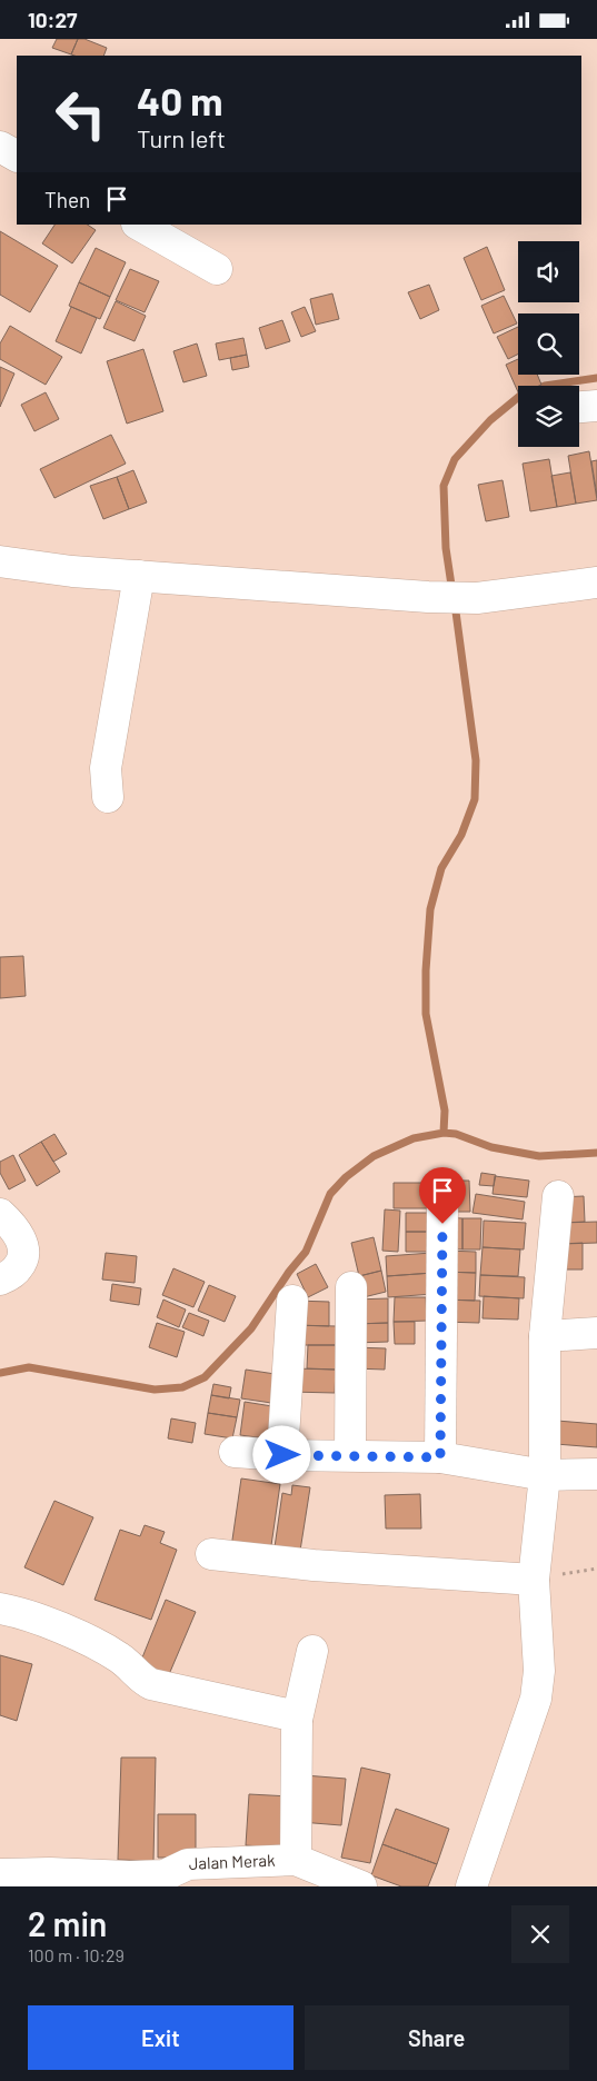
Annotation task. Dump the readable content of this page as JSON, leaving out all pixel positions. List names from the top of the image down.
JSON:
{
  "streets": {
    "street": ["Jalan Merak"]
  },
  "page": {
    "status": "10:27",
    "turn": ["40 m", "Turn left"],
    "then": "Then",
    "heading": ["2 min", "100 m · 10:29"],
    "buttons": ["Exit", "Share"]
  }
}
